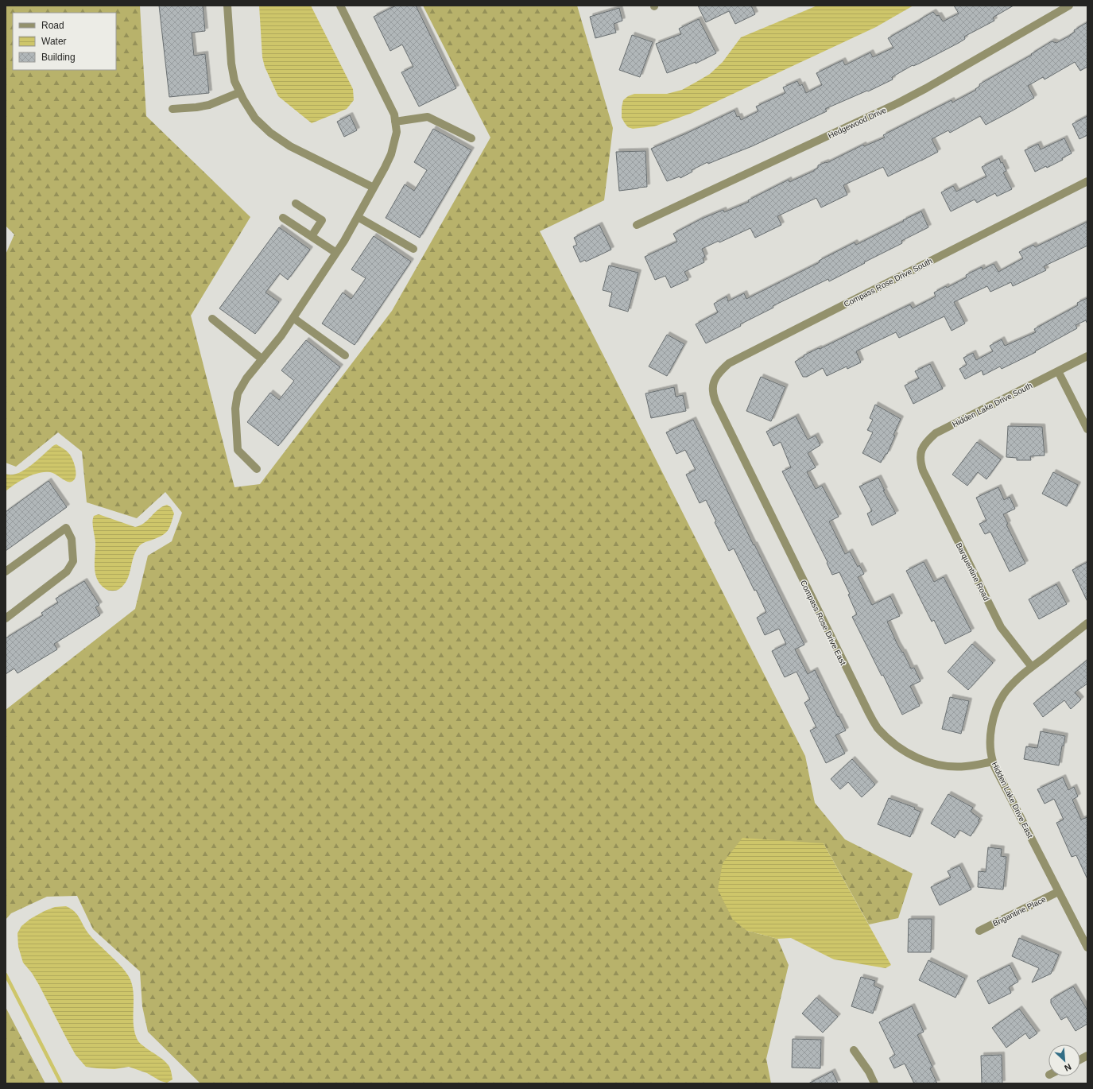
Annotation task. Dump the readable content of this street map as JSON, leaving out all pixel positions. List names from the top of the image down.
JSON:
{
  "streets": {
    "street": [
      "Hedgewood Drive",
      "Compass Rose Drive South",
      "Hidden Lake Drive South",
      "Barquentine Road",
      "Compass Rose Drive East",
      "Hidden Lake Drive East",
      "Brigantine Place"
    ]
  },
  "crossings": [
    ["Compass Rose Drive South", "Compass Rose Drive East"],
    ["Hidden Lake Drive South", "Barquentine Road"],
    ["Barquentine Road", "Hidden Lake Drive East"],
    ["Compass Rose Drive East", "Hidden Lake Drive East"],
    ["Hidden Lake Drive East", "Brigantine Place"]
  ],
  "legend": ["Road", "Water", "Building"],
  "north": "bottom right"
}
